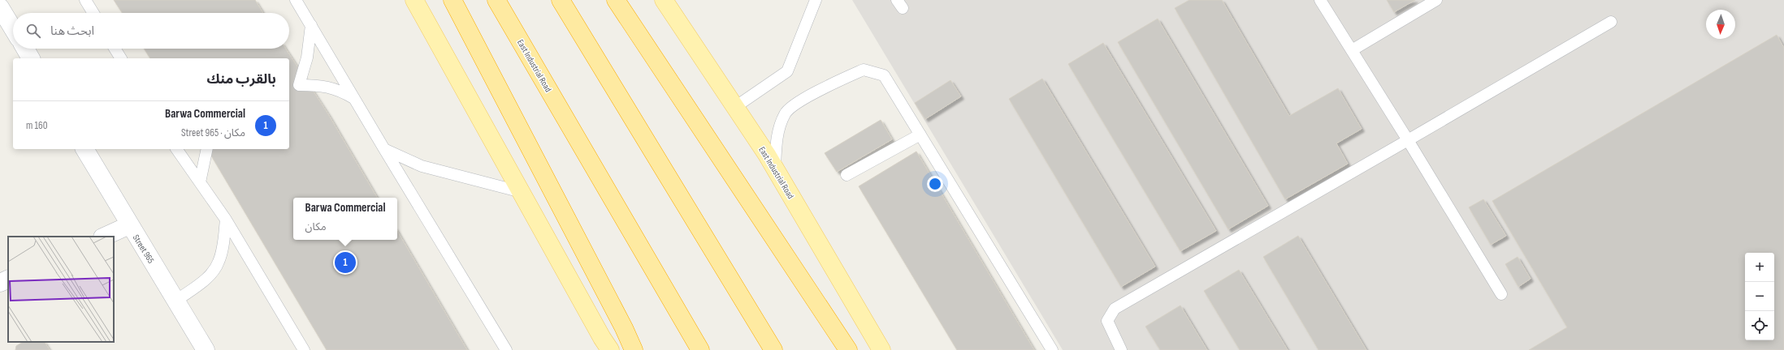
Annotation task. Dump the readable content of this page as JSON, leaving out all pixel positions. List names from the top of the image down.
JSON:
{
  "streets": {
    "highway": ["East Industrial Road"],
    "street": ["Street 965"]
  },
  "north": "bottom",
  "page": {
    "search": "ابحث هنا",
    "heading": "بالقرب منك",
    "list": [
      {
        "mark": "1",
        "name": "Barwa Commercial",
        "note": "مكان · Street 965",
        "value": "160 m"
      }
    ],
    "popup": ["Barwa Commercial", "مكان"],
    "pins": "1",
    "map_buttons": ["+", "−"]
  }
}
